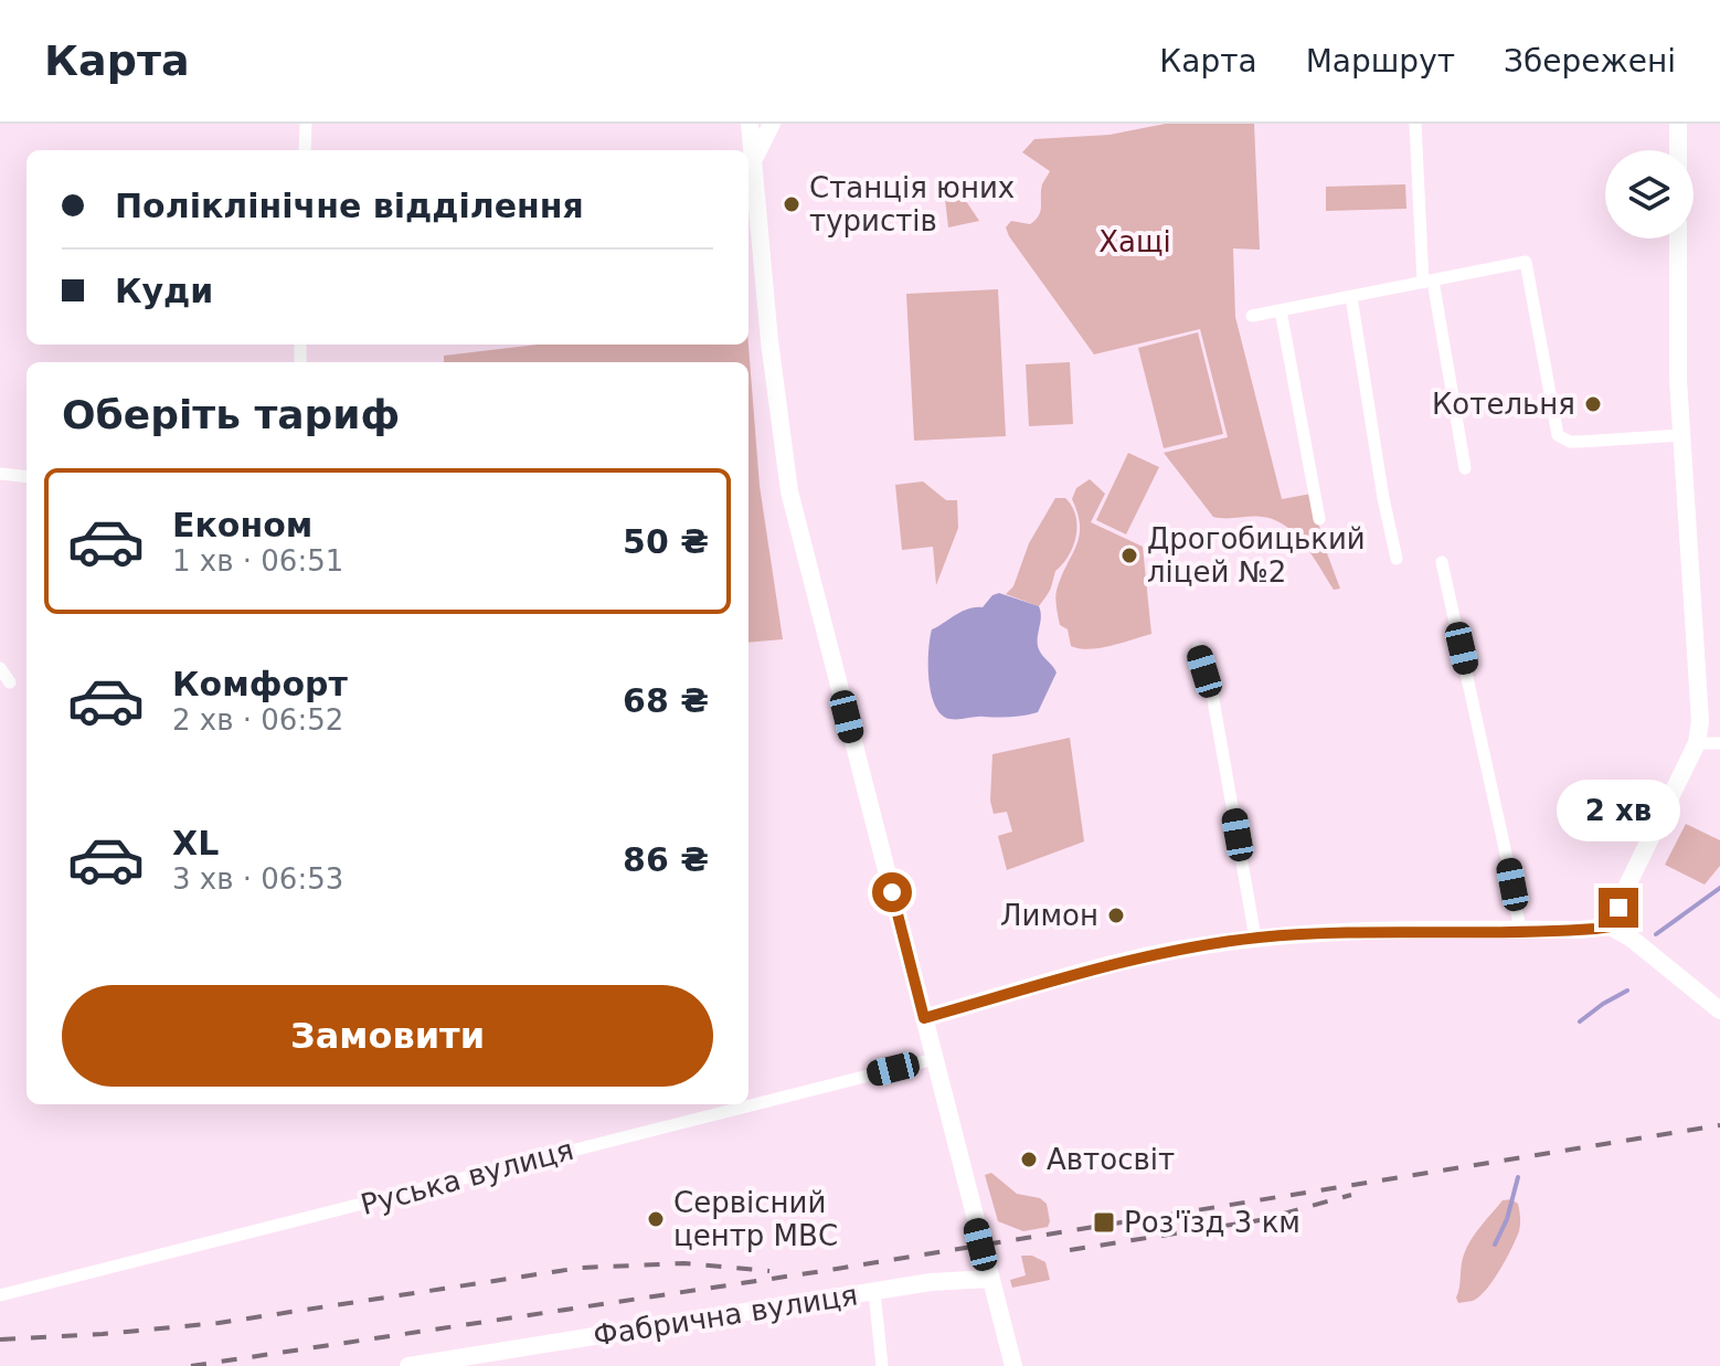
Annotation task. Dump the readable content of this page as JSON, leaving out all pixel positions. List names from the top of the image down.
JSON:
{
  "streets": {
    "street": ["Руська вулиця", "Фабрична вулиця"]
  },
  "parks": ["Хащі"],
  "places": {
    "other": [
      "Станція юних туристів",
      "Котельня",
      "Дрогобицький ліцей №2",
      "Лимон",
      "Автосвіт",
      "Сервісний центр МВС"
    ],
    "transit": ["Роз'їзд 3 км"]
  },
  "page": {
    "header": "Карта",
    "nav": ["Карта", "Маршрут", "Збережені"],
    "banner": ["Поліклінічне відділення", "Куди"],
    "heading": "Оберіть тариф",
    "list": [
      {
        "name": "Економ",
        "note": "1 хв · 06:51",
        "value": "50 ₴"
      },
      {
        "name": "Комфорт",
        "note": "2 хв · 06:52",
        "value": "68 ₴"
      },
      {
        "name": "XL",
        "note": "3 хв · 06:53",
        "value": "86 ₴"
      }
    ],
    "bubble": "2 хв",
    "buttons": "Замовити"
  }
}
